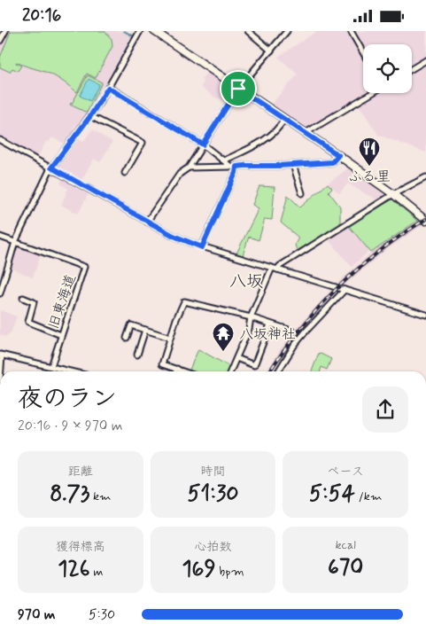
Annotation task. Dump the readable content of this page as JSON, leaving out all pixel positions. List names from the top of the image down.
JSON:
{
  "streets": {
    "street": ["旧東海道"]
  },
  "districts": ["八坂"],
  "places": {
    "restaurant": ["ふる里"],
    "temple": ["八坂神社"]
  },
  "page": {
    "status": "20:16",
    "heading": ["夜のラン", "20:16 · 9 × 970 m"],
    "stats": [
      ["距離", "8.73 km"],
      ["時間", "51:30"],
      ["ペース", "5:54 /km"],
      ["獲得標高", "126 m"],
      ["心拍数", "169 bpm"],
      ["kcal", "670"]
    ],
    "list": [
      {
        "name": "970 m",
        "note": "5:30"
      }
    ]
  }
}
